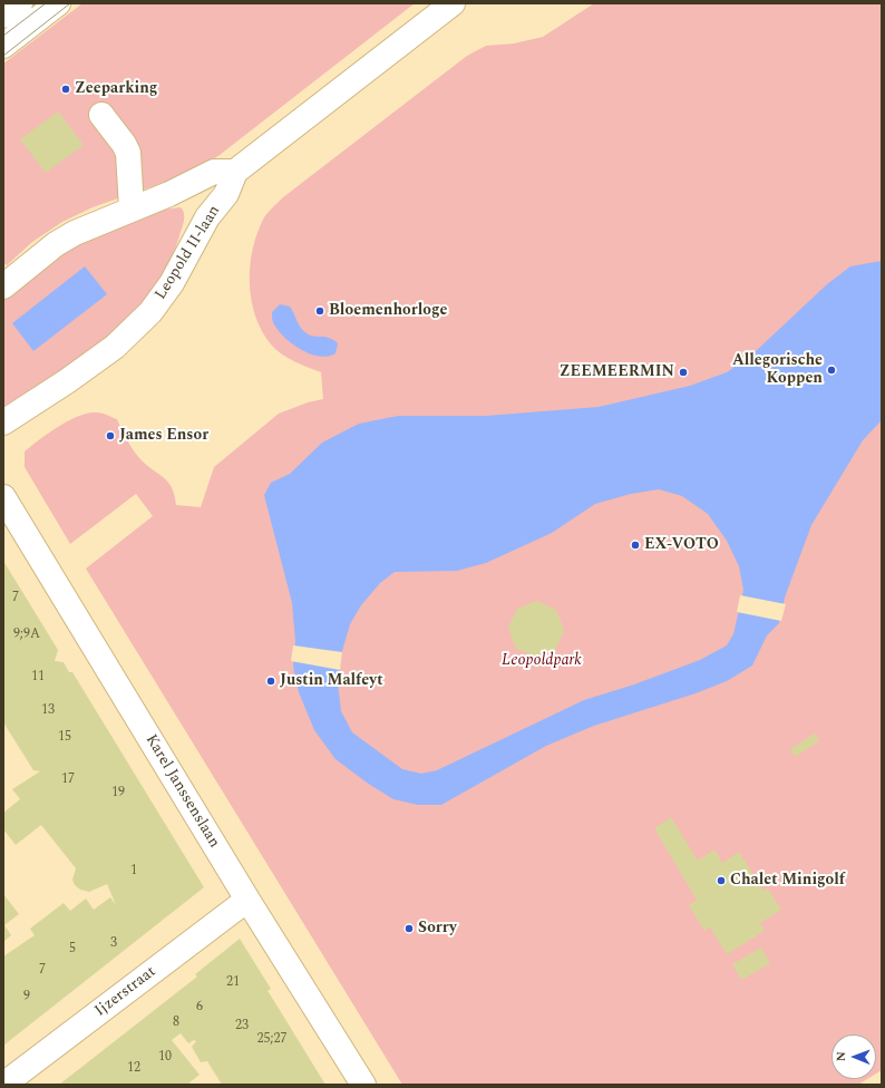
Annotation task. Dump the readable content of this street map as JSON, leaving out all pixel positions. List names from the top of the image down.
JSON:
{
  "streets": {
    "street": ["Leopold II-laan", "Karel Janssenslaan", "Ijzerstraat"]
  },
  "crossings": [
    ["Karel Janssenslaan", "Ijzerstraat"]
  ],
  "parks": ["Leopoldpark"],
  "places": [
    "Zeeparking",
    "Bloemenhorloge",
    "Allegorische Koppen",
    "ZEEMEERMIN",
    "James Ensor",
    "EX-VOTO",
    "Justin Malfeyt",
    "Chalet Minigolf",
    "Sorry"
  ],
  "house_numbers": [
    "7",
    "9;9A",
    "11",
    "13",
    "15",
    "17",
    "19",
    "1",
    "3",
    "5",
    "7",
    "21",
    "9",
    "6",
    "8",
    "23",
    "25;27",
    "10",
    "12"
  ],
  "north": "left"
}
